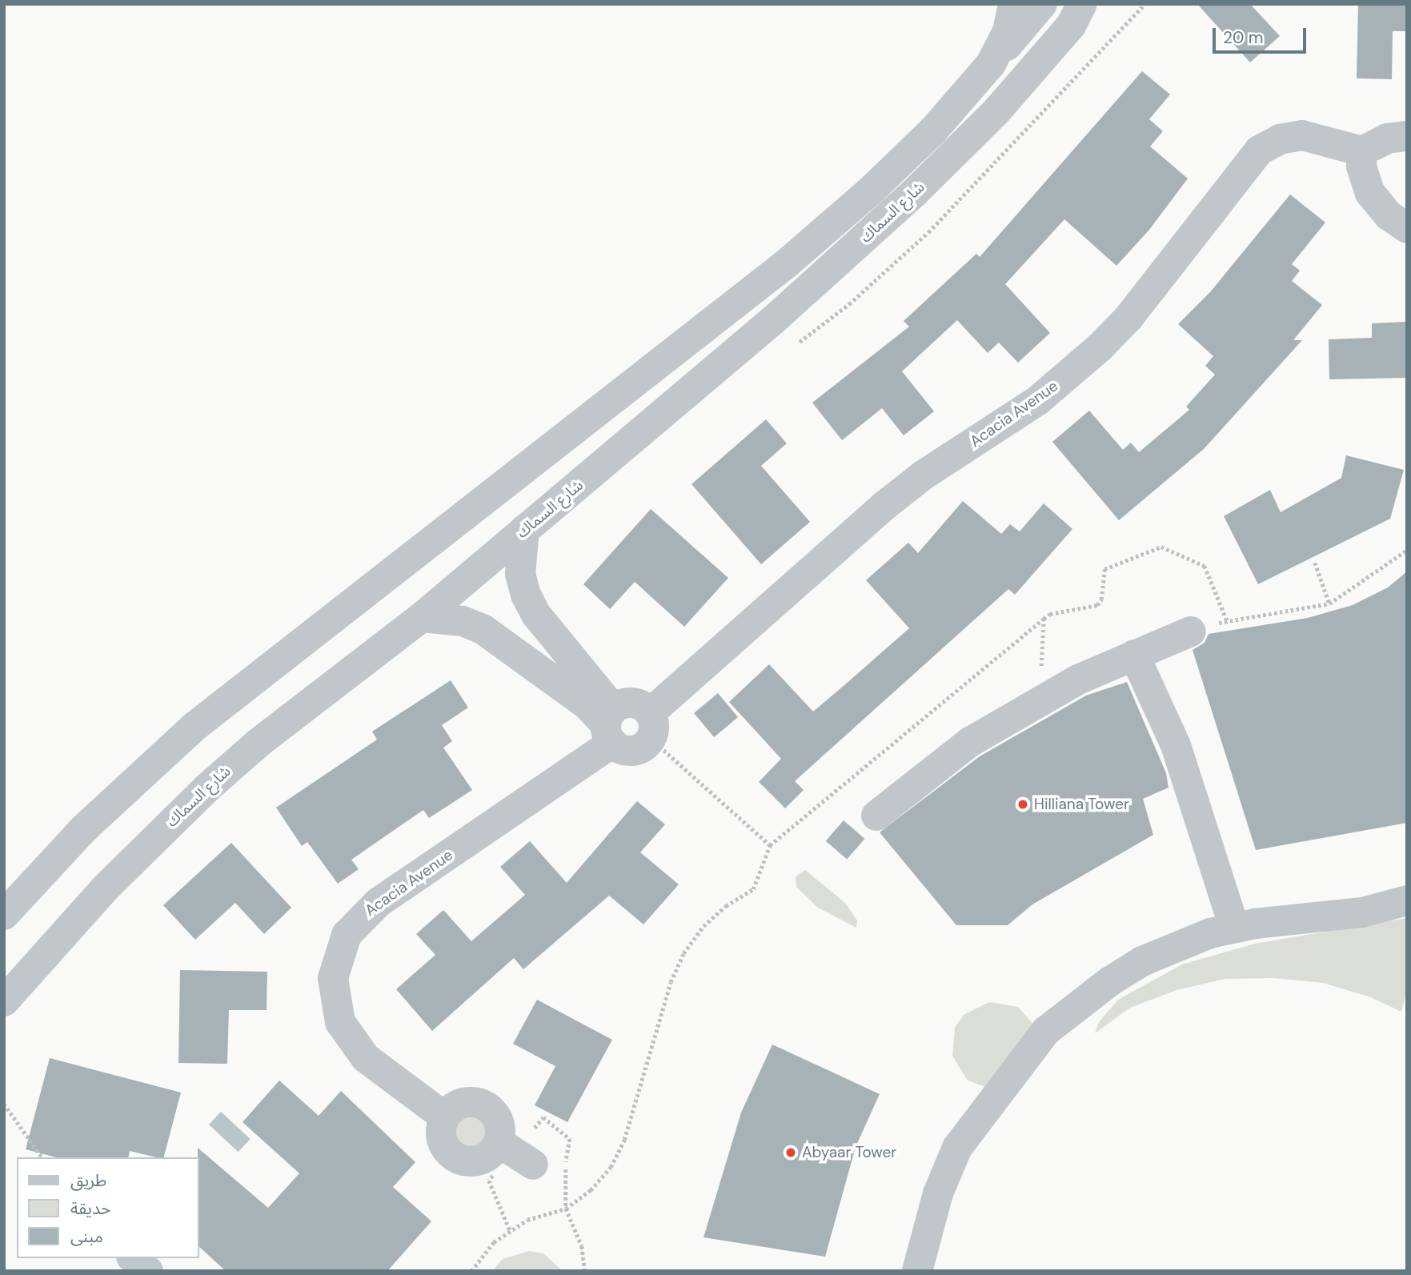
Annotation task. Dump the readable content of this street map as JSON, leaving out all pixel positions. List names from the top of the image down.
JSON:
{
  "streets": {
    "street": ["شارع السماك", "Acacia Avenue"]
  },
  "places": ["Hilliana Tower", "Abyaar Tower"],
  "legend": ["طريق", "حديقة", "مبنى"],
  "scale_bar": "20 m"
}
